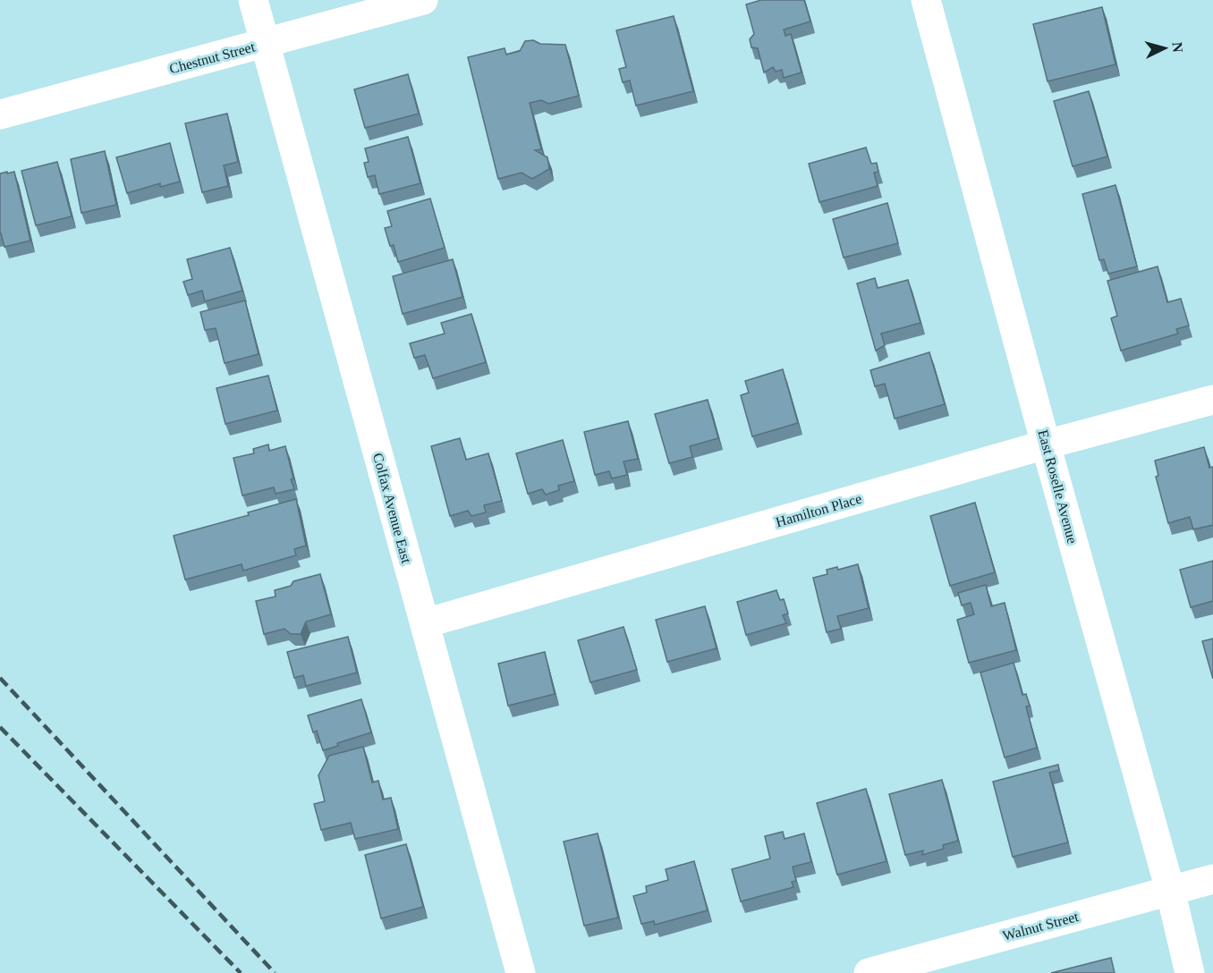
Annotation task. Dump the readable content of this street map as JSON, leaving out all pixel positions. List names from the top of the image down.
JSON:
{
  "streets": {
    "street": [
      "Chestnut Street",
      "East Roselle Avenue",
      "Colfax Avenue East",
      "Hamilton Place",
      "Walnut Street"
    ]
  },
  "crossings": [
    ["Chestnut Street", "Colfax Avenue East"],
    ["East Roselle Avenue", "Hamilton Place"],
    ["East Roselle Avenue", "Walnut Street"],
    ["Colfax Avenue East", "Hamilton Place"]
  ],
  "north": "right"
}
